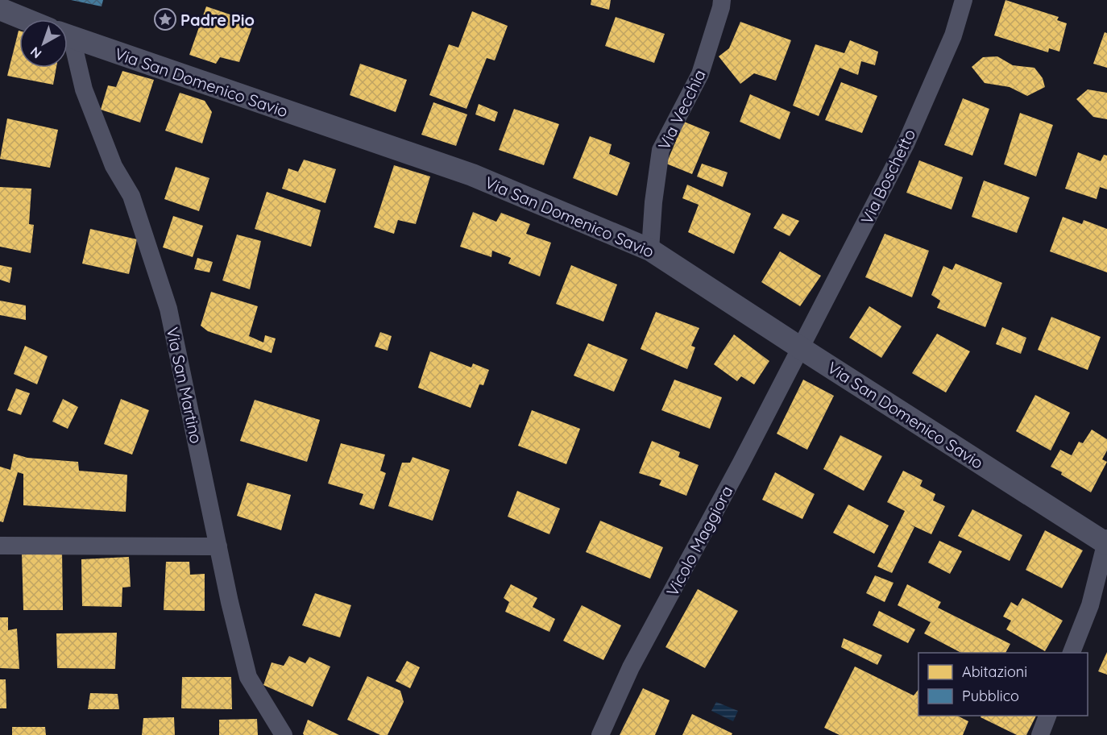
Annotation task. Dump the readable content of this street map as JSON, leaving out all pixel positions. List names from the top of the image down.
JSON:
{
  "streets": {
    "street": [
      "Via San Domenico Savio",
      "Via Vecchia",
      "Via Boschetto",
      "Via San Martino",
      "Vicolo Maggiora"
    ]
  },
  "crossings": [
    ["Via San Domenico Savio", "Via Vecchia"],
    ["Via San Domenico Savio", "Via Boschetto"],
    ["Via San Domenico Savio", "Vicolo Maggiora"],
    ["Via Boschetto", "Vicolo Maggiora"]
  ],
  "places": {
    "place": ["Padre Pio"]
  },
  "legend": ["Abitazioni", "Pubblico"],
  "north": "bottom left"
}
